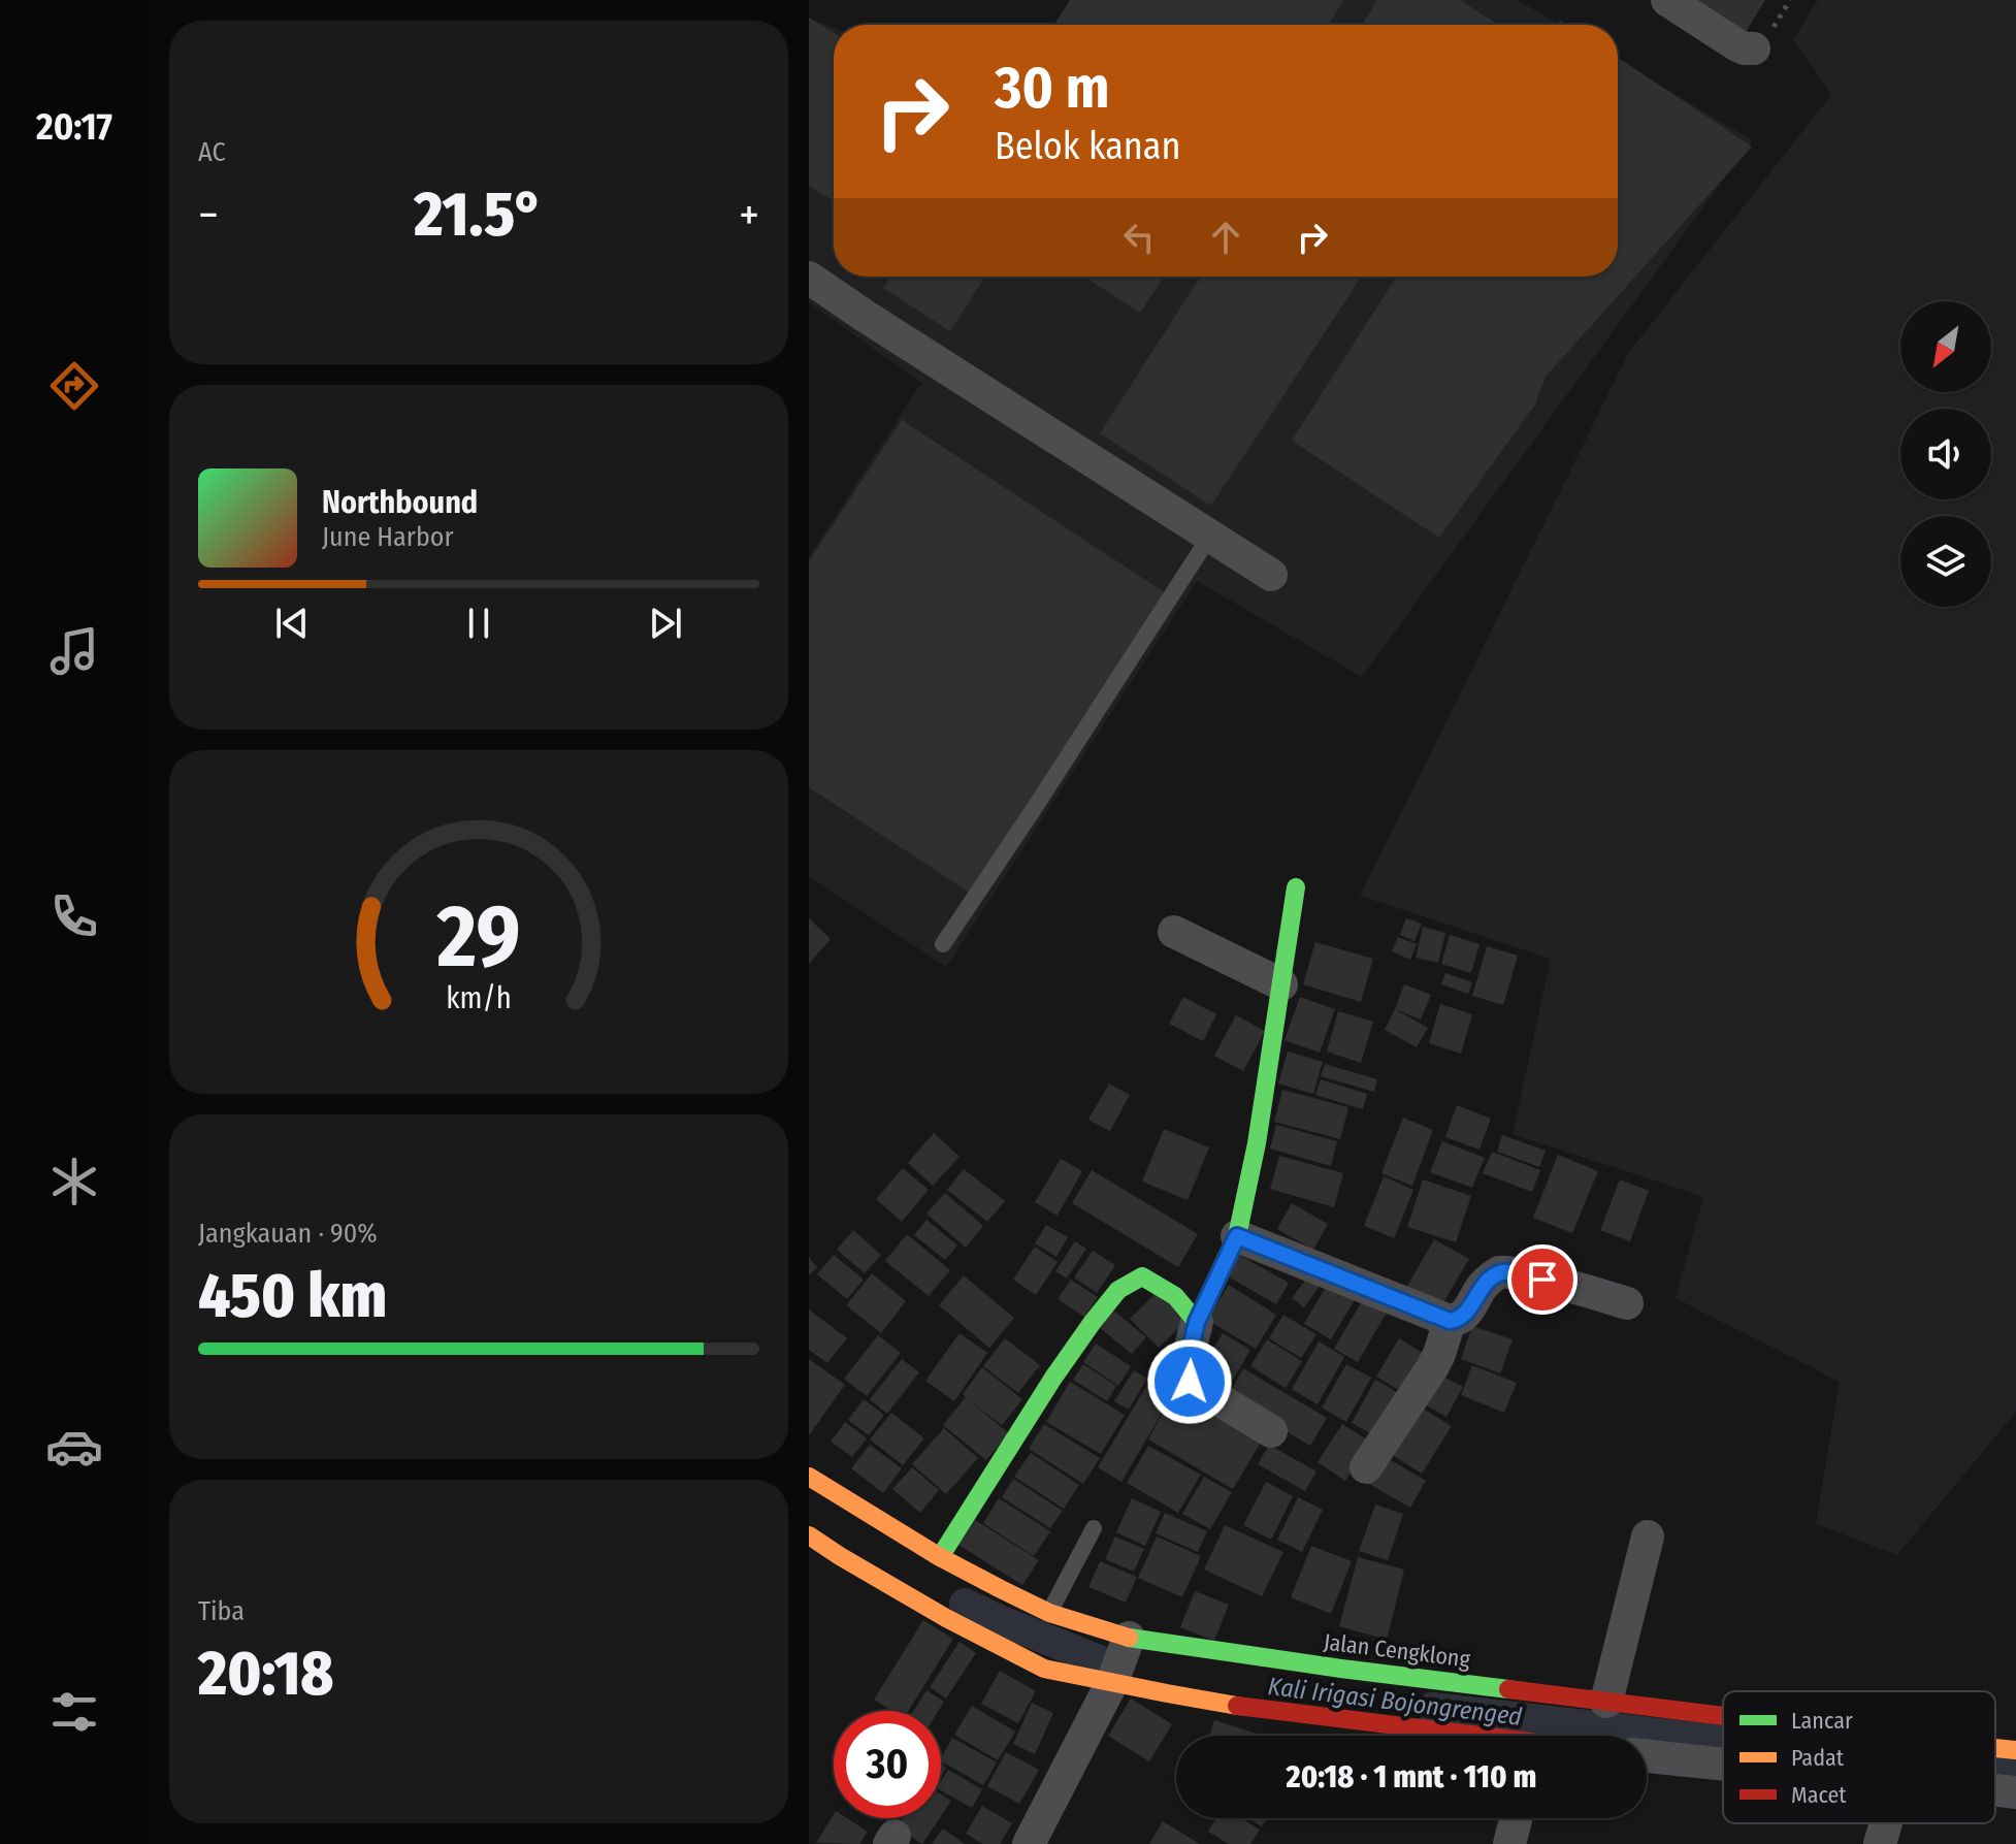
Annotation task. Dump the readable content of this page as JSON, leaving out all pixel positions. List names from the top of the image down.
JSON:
{
  "streets": {
    "street": ["Jalan Cengklong"]
  },
  "water": ["Kali Irigasi Bojongrenged"],
  "legend": ["Lancar", "Padat", "Macet"],
  "north": "bottom left",
  "page": {
    "tabs": "20:17",
    "tile": [
      "AC",
      ["Jangkauan · 90%", "450 km"],
      ["Tiba", "20:18"]
    ],
    "turn": ["30 m", "Belok kanan"],
    "heat": ["−", "21.5°", "+"],
    "song": ["Northbound", "June Harbor"],
    "limit": "30",
    "trip": "20:18 · 1 mnt · 110 m",
    "gauge": ["29", "km/h"]
  }
}
